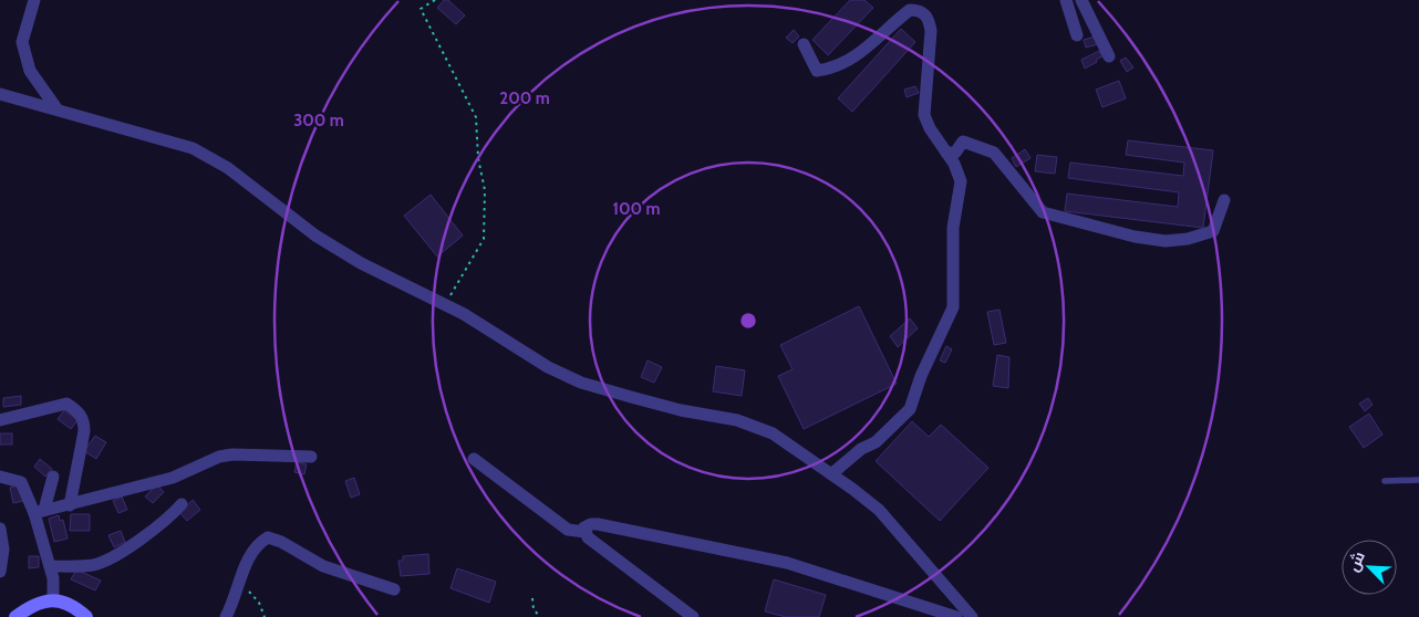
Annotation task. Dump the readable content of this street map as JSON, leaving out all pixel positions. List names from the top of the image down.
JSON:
{
  "north": "top left",
  "rings": ["200 m", "300 m", "100 m"]
}
